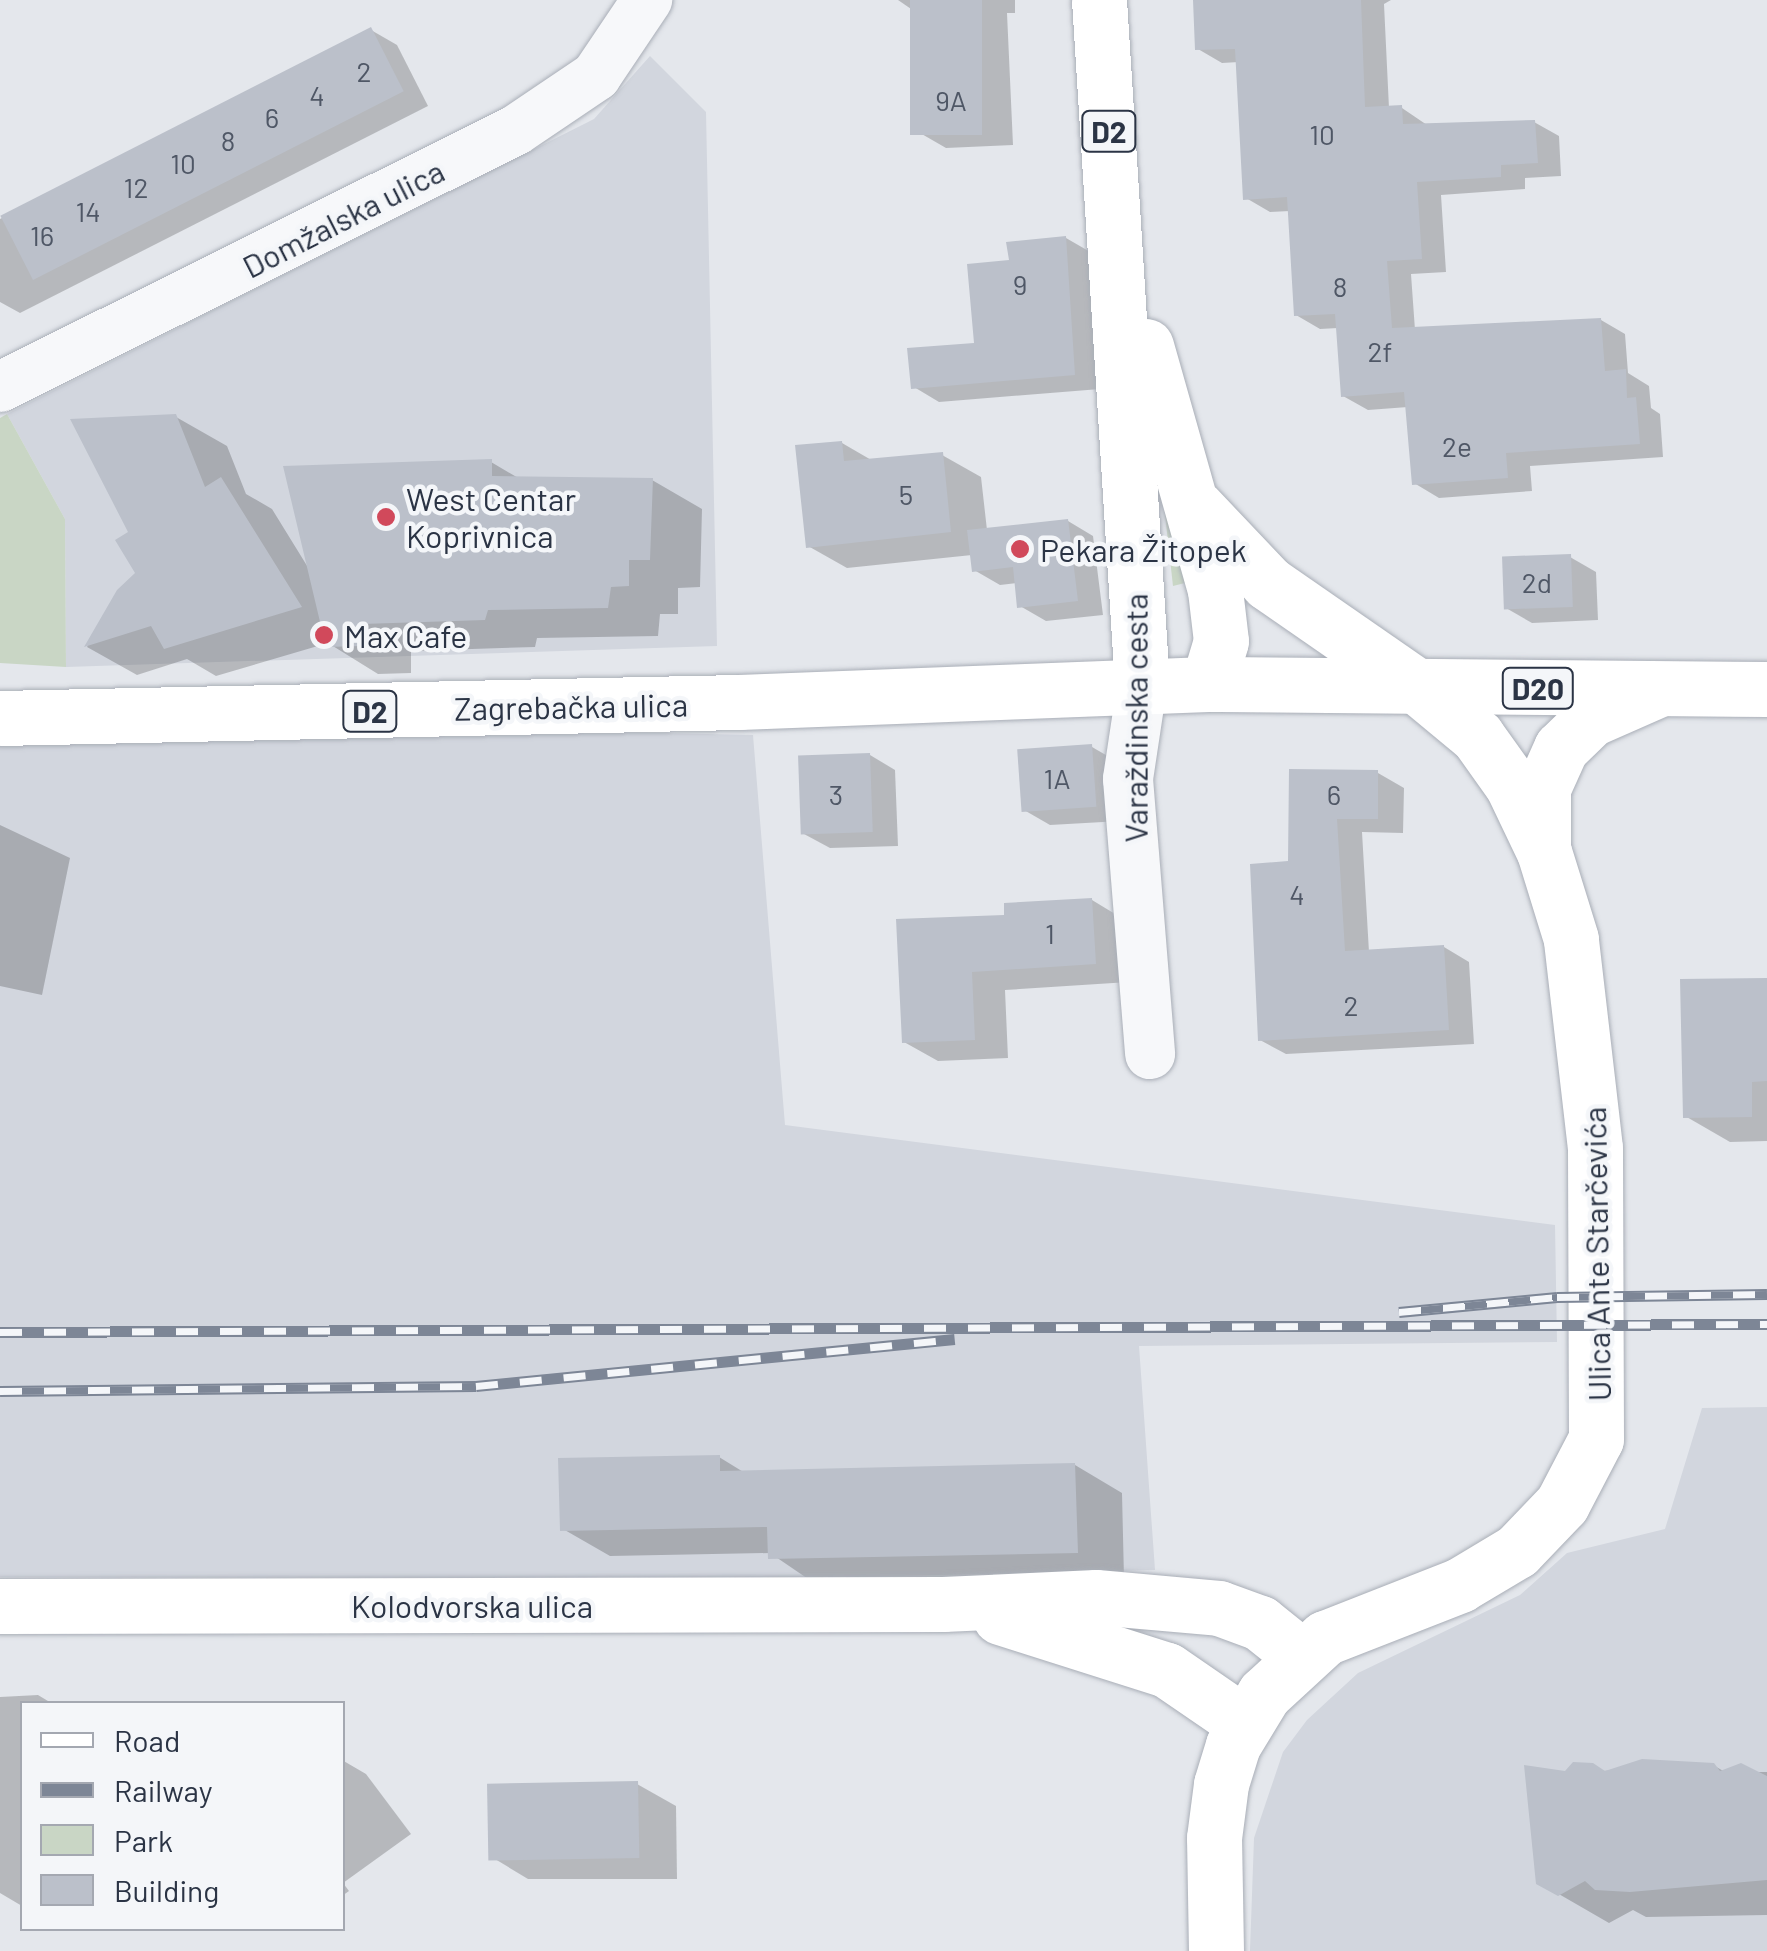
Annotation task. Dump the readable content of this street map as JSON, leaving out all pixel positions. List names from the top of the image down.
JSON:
{
  "streets": {
    "main road": [
      "D2",
      "D20",
      "Zagrebačka ulica",
      "Varaždinska cesta",
      "Ulica Ante Starčevića",
      "Kolodvorska ulica"
    ],
    "street": ["Domžalska ulica"]
  },
  "crossings": [
    ["D2", "D20"],
    ["D2", "Zagrebačka ulica"],
    ["D2", "Varaždinska cesta"],
    ["D20", "Varaždinska cesta"],
    ["D20", "Ulica Ante Starčevića"],
    ["Zagrebačka ulica", "Varaždinska cesta"],
    ["Varaždinska cesta", "Ulica Ante Starčevića"],
    ["Ulica Ante Starčevića", "Kolodvorska ulica"]
  ],
  "places": ["West Centar Koprivnica", "Pekara Žitopek", "Max Cafe"],
  "house_numbers": [
    "2",
    "4",
    "9A",
    "6",
    "10",
    "8",
    "10",
    "12",
    "14",
    "16",
    "9",
    "8",
    "2f",
    "2e",
    "5",
    "2d",
    "1A",
    "3",
    "6",
    "4",
    "1",
    "2"
  ],
  "legend": [
    "Road",
    "Railway",
    "Park",
    "Building"
  ]
}
